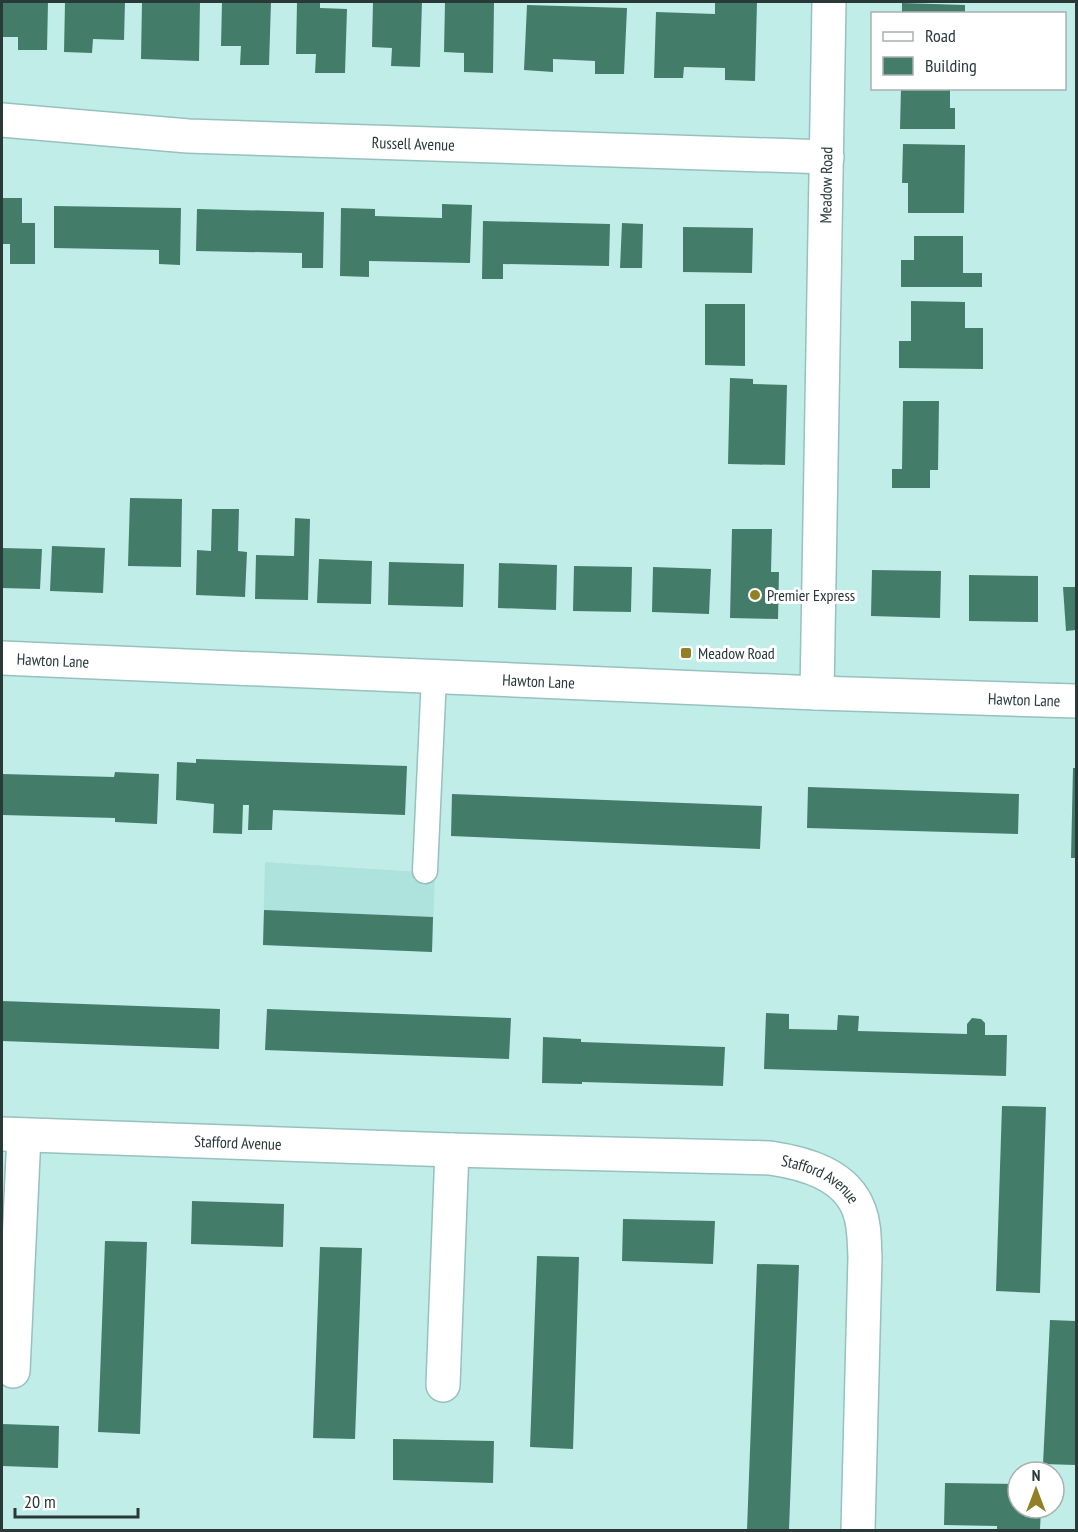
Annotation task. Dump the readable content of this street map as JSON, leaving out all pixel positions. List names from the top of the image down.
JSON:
{
  "streets": {
    "street": [
      "Russell Avenue",
      "Meadow Road",
      "Hawton Lane",
      "Stafford Avenue"
    ]
  },
  "crossings": [
    ["Russell Avenue", "Meadow Road"],
    ["Meadow Road", "Hawton Lane"]
  ],
  "places": {
    "other": ["Premier Express"],
    "transit": ["Meadow Road"]
  },
  "legend": ["Road", "Building"],
  "scale_bar": "20 m",
  "north": "top"
}
